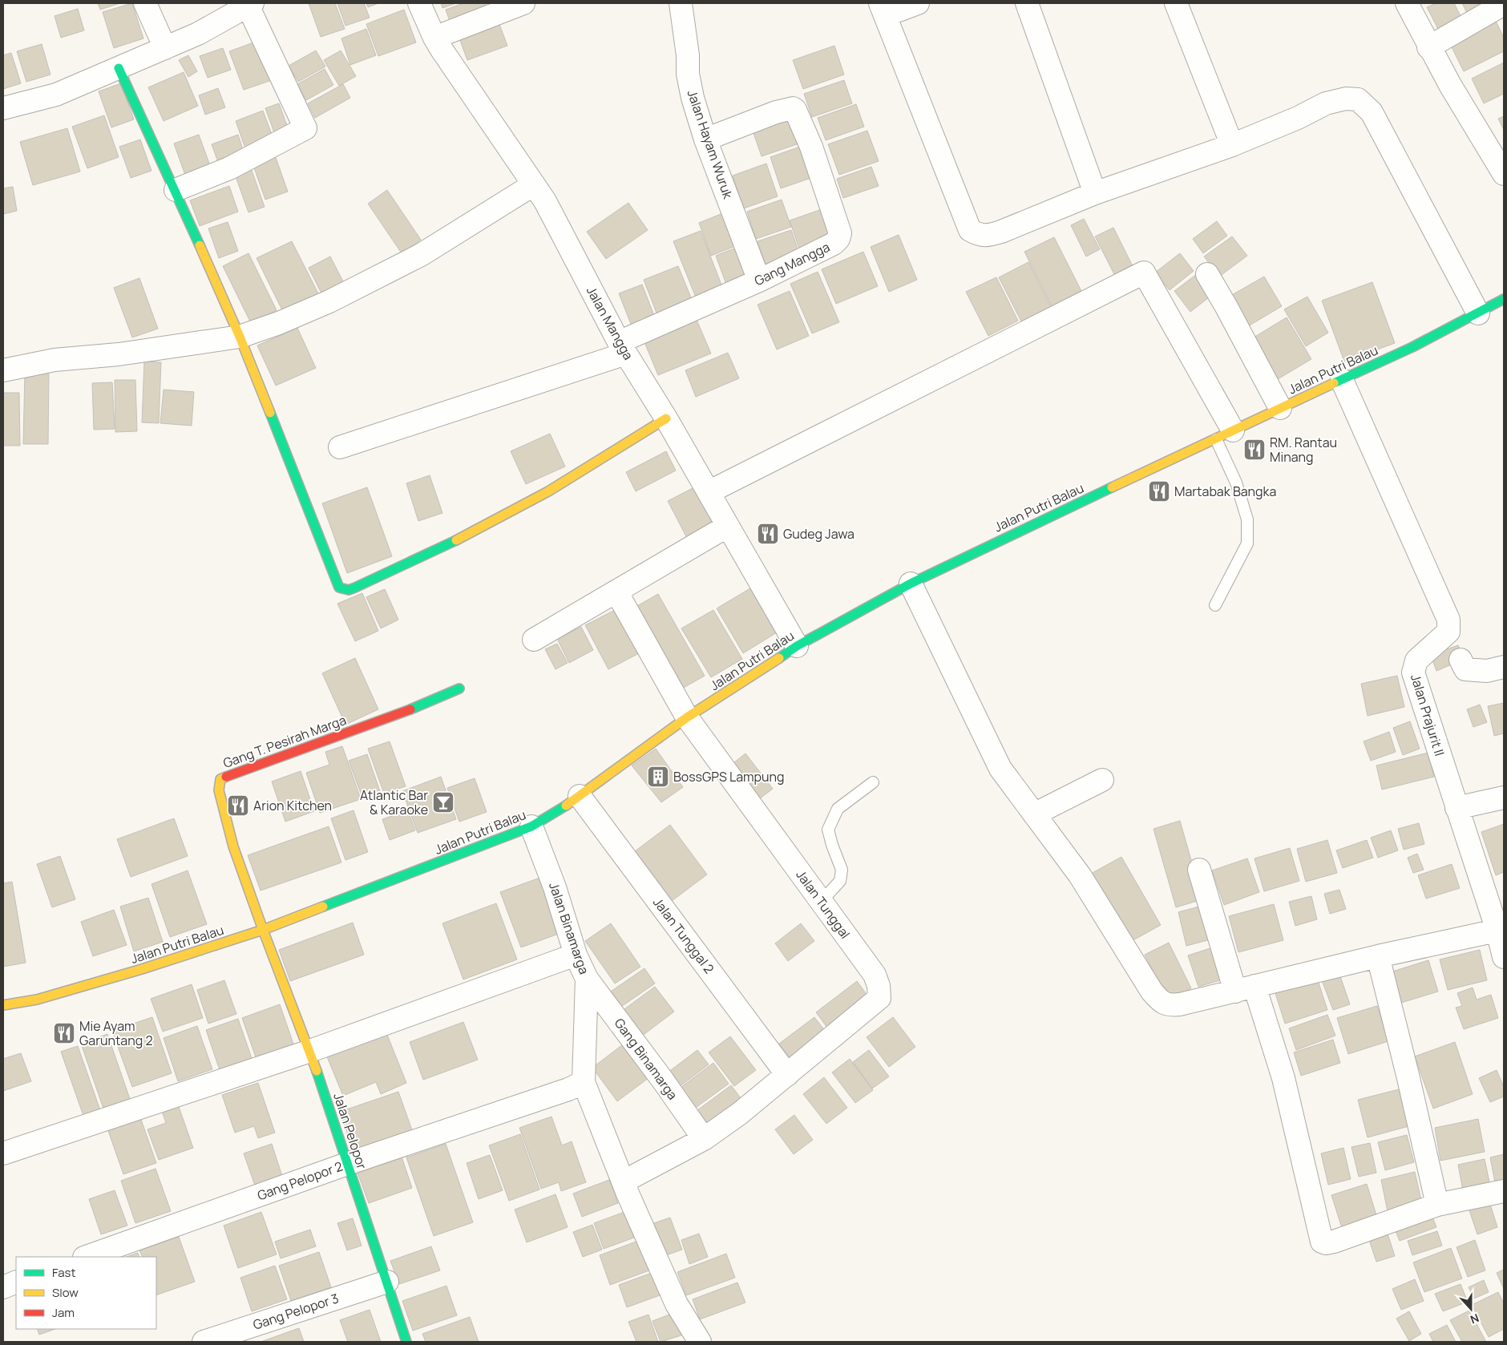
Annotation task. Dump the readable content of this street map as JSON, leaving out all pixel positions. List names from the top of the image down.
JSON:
{
  "streets": {
    "street": [
      "Jalan Hayam Wuruk",
      "Gang Mangga",
      "Jalan Mangga",
      "Jalan Putri Balau",
      "Jalan Prajurit II",
      "Gang T. Pesirah Marga",
      "Jalan Tunggal",
      "Jalan Binamarga",
      "Jalan Tunggal 2",
      "Gang Binamarga",
      "Jalan Pelopor",
      "Gang Pelopor 2",
      "Gang Pelopor 3"
    ]
  },
  "crossings": [
    ["Jalan Hayam Wuruk", "Gang Mangga"],
    ["Gang Mangga", "Jalan Mangga"],
    ["Jalan Mangga", "Jalan Putri Balau"],
    ["Jalan Putri Balau", "Gang T. Pesirah Marga"],
    ["Jalan Putri Balau", "Jalan Tunggal"],
    ["Jalan Putri Balau", "Jalan Binamarga"],
    ["Jalan Putri Balau", "Jalan Tunggal 2"],
    ["Jalan Putri Balau", "Jalan Pelopor"],
    ["Gang T. Pesirah Marga", "Jalan Pelopor"],
    ["Jalan Tunggal", "Jalan Tunggal 2"],
    ["Jalan Binamarga", "Gang Binamarga"],
    ["Jalan Binamarga", "Gang Pelopor 2"],
    ["Jalan Pelopor", "Gang Pelopor 2"],
    ["Jalan Pelopor", "Gang Pelopor 3"]
  ],
  "places": {
    "restaurant": [
      "RM. Rantau Minang",
      "Martabak Bangka",
      "Gudeg Jawa",
      "Arion Kitchen",
      "Mie Ayam Garuntang 2"
    ],
    "building": ["BossGPS Lampung"],
    "bar": ["Atlantic Bar & Karaoke"]
  },
  "legend": ["Fast", "Slow", "Jam"],
  "north": "bottom"
}
